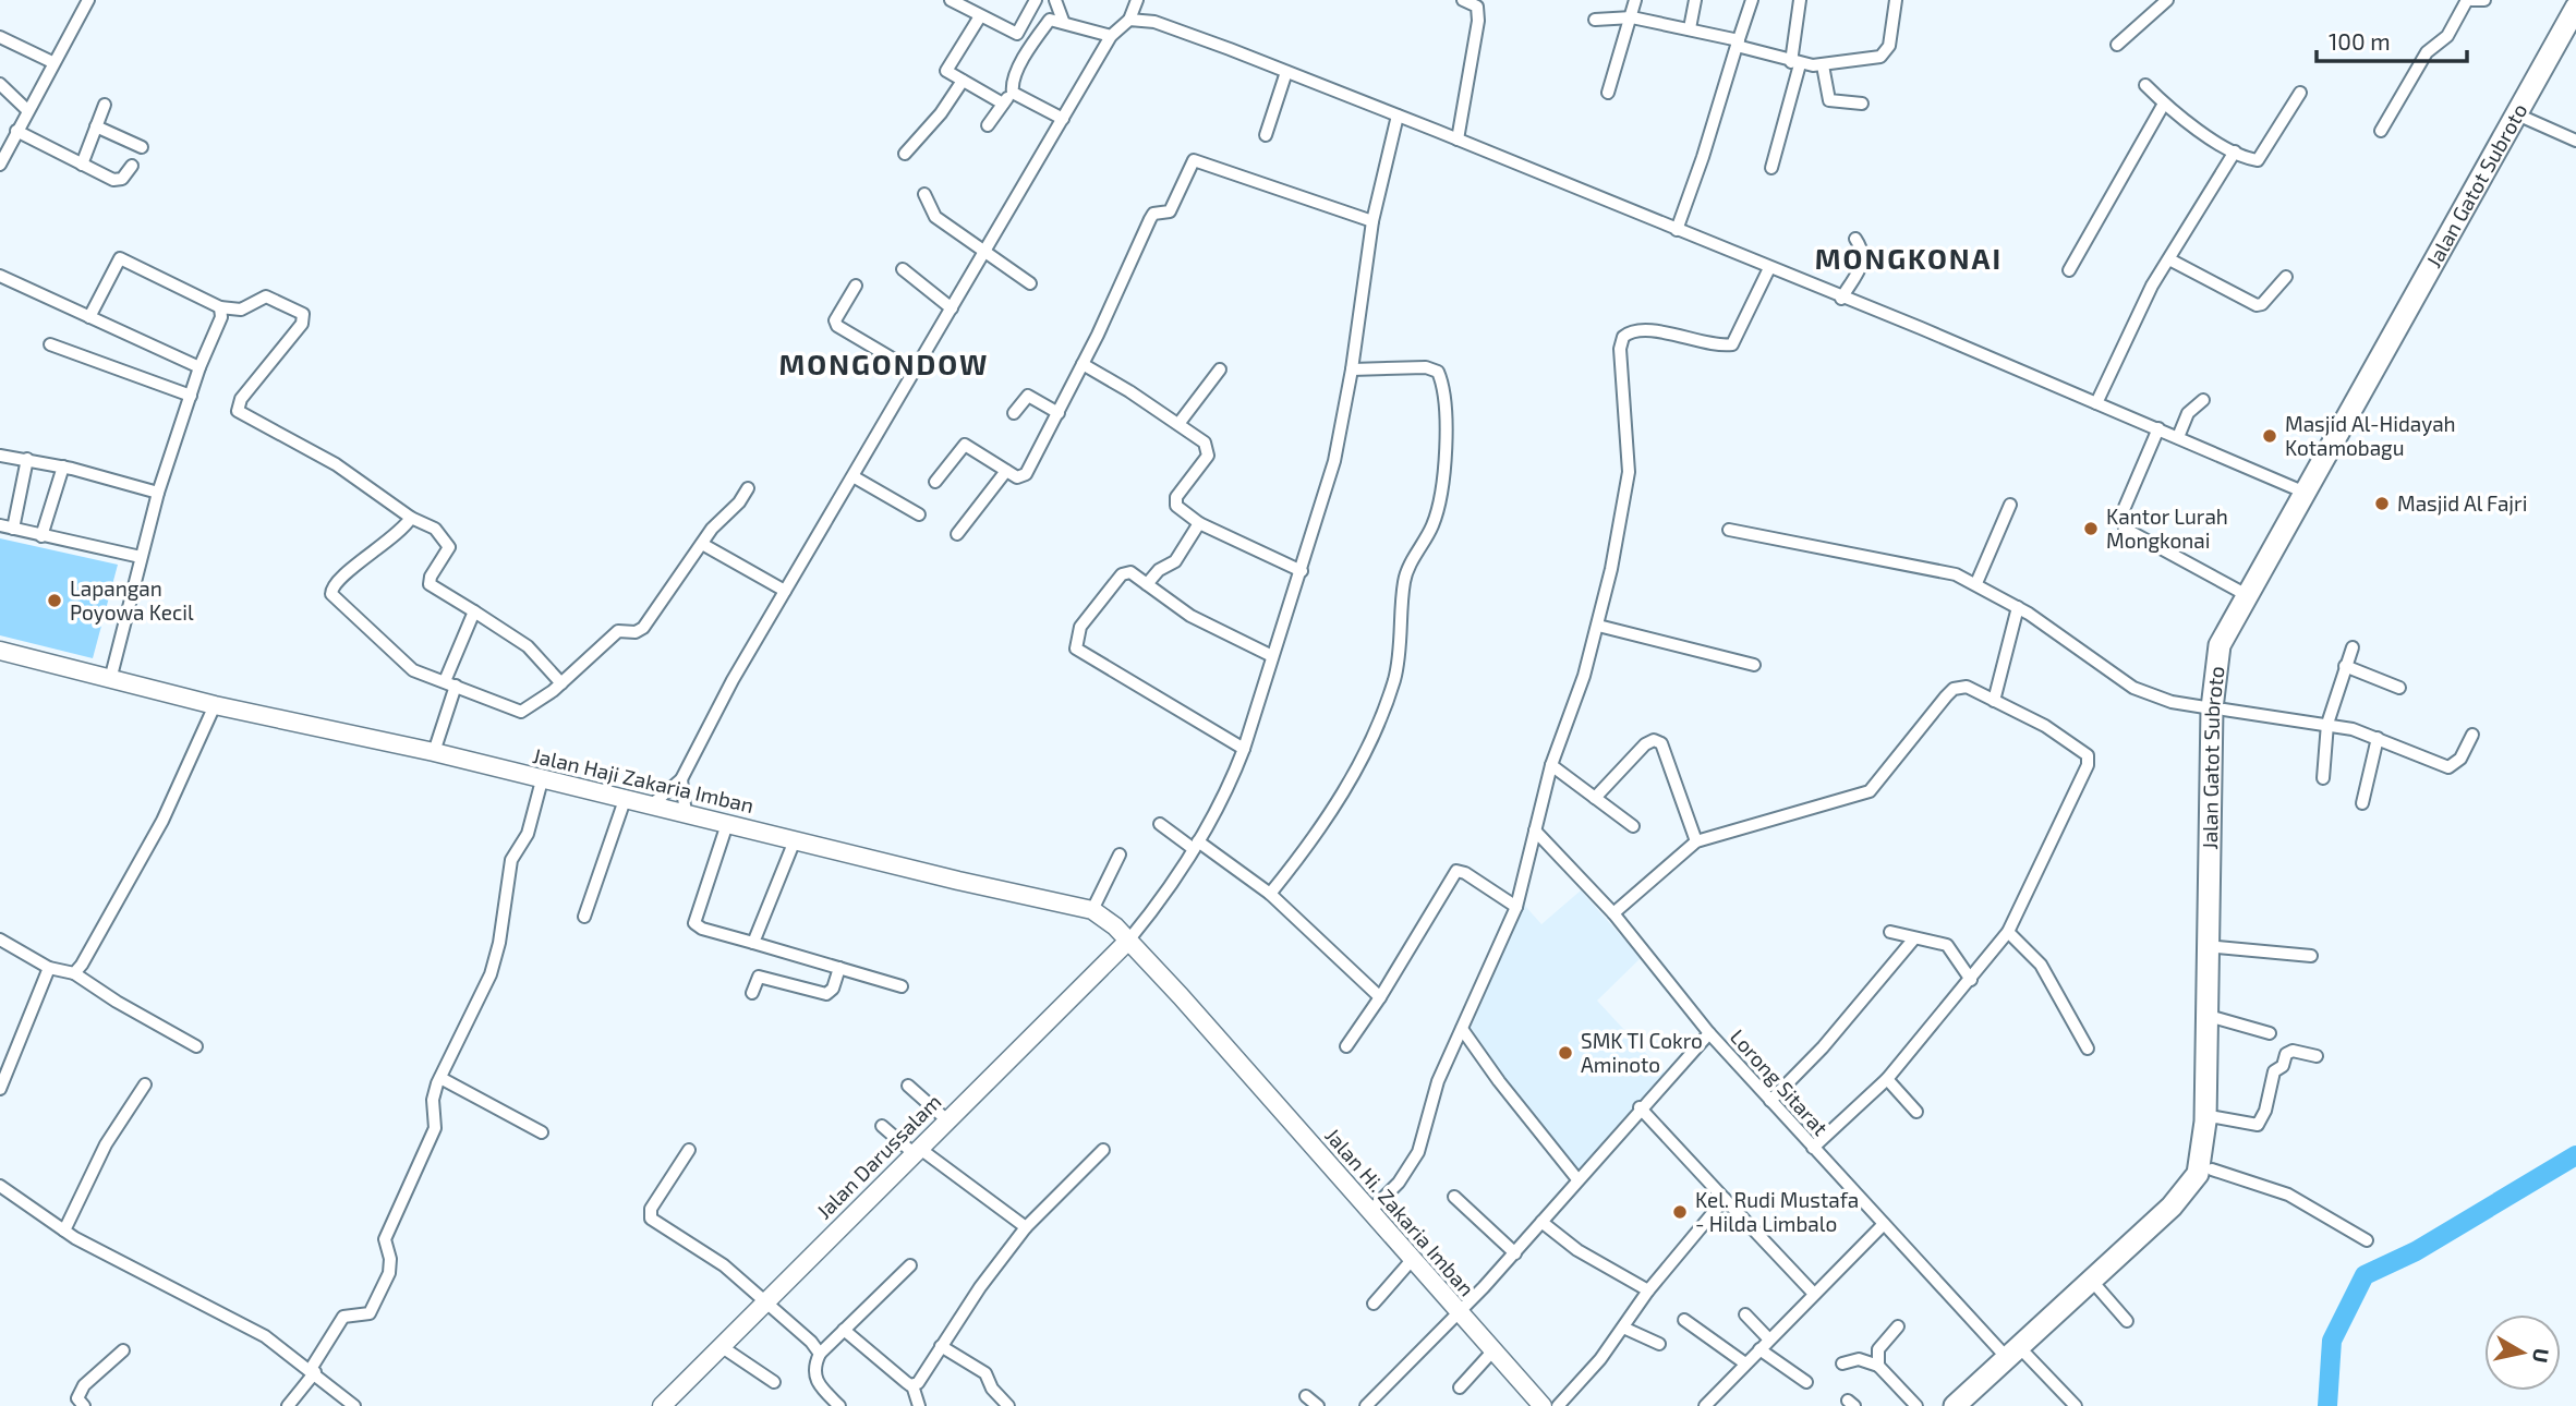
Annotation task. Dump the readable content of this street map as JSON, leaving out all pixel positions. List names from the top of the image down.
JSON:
{
  "streets": {
    "highway": ["Jalan Gatot Subroto"],
    "main road": ["Jalan Haji Zakaria Imban", "Jalan Darussalam", "Jalan Hi. Zakaria Imban"],
    "street": ["Lorong Sitarat"]
  },
  "crossings": [
    ["Jalan Gatot Subroto", "Lorong Sitarat"],
    ["Jalan Haji Zakaria Imban", "Jalan Darussalam"],
    ["Jalan Haji Zakaria Imban", "Jalan Hi. Zakaria Imban"],
    ["Lorong Sitarat", "Jalan Hi. Zakaria Imban"]
  ],
  "districts": ["MONGKONAI", "MONGONDOW"],
  "places": [
    "Masjid Al-Hidayah Kotamobagu",
    "Masjid Al Fajri",
    "Kantor Lurah Mongkonai",
    "Lapangan Poyowa Kecil",
    "SMK TI Cokro Aminoto",
    "Kel. Rudi Mustafa - Hilda Limbalo"
  ],
  "scale_bar": "100 m",
  "north": "right"
}
